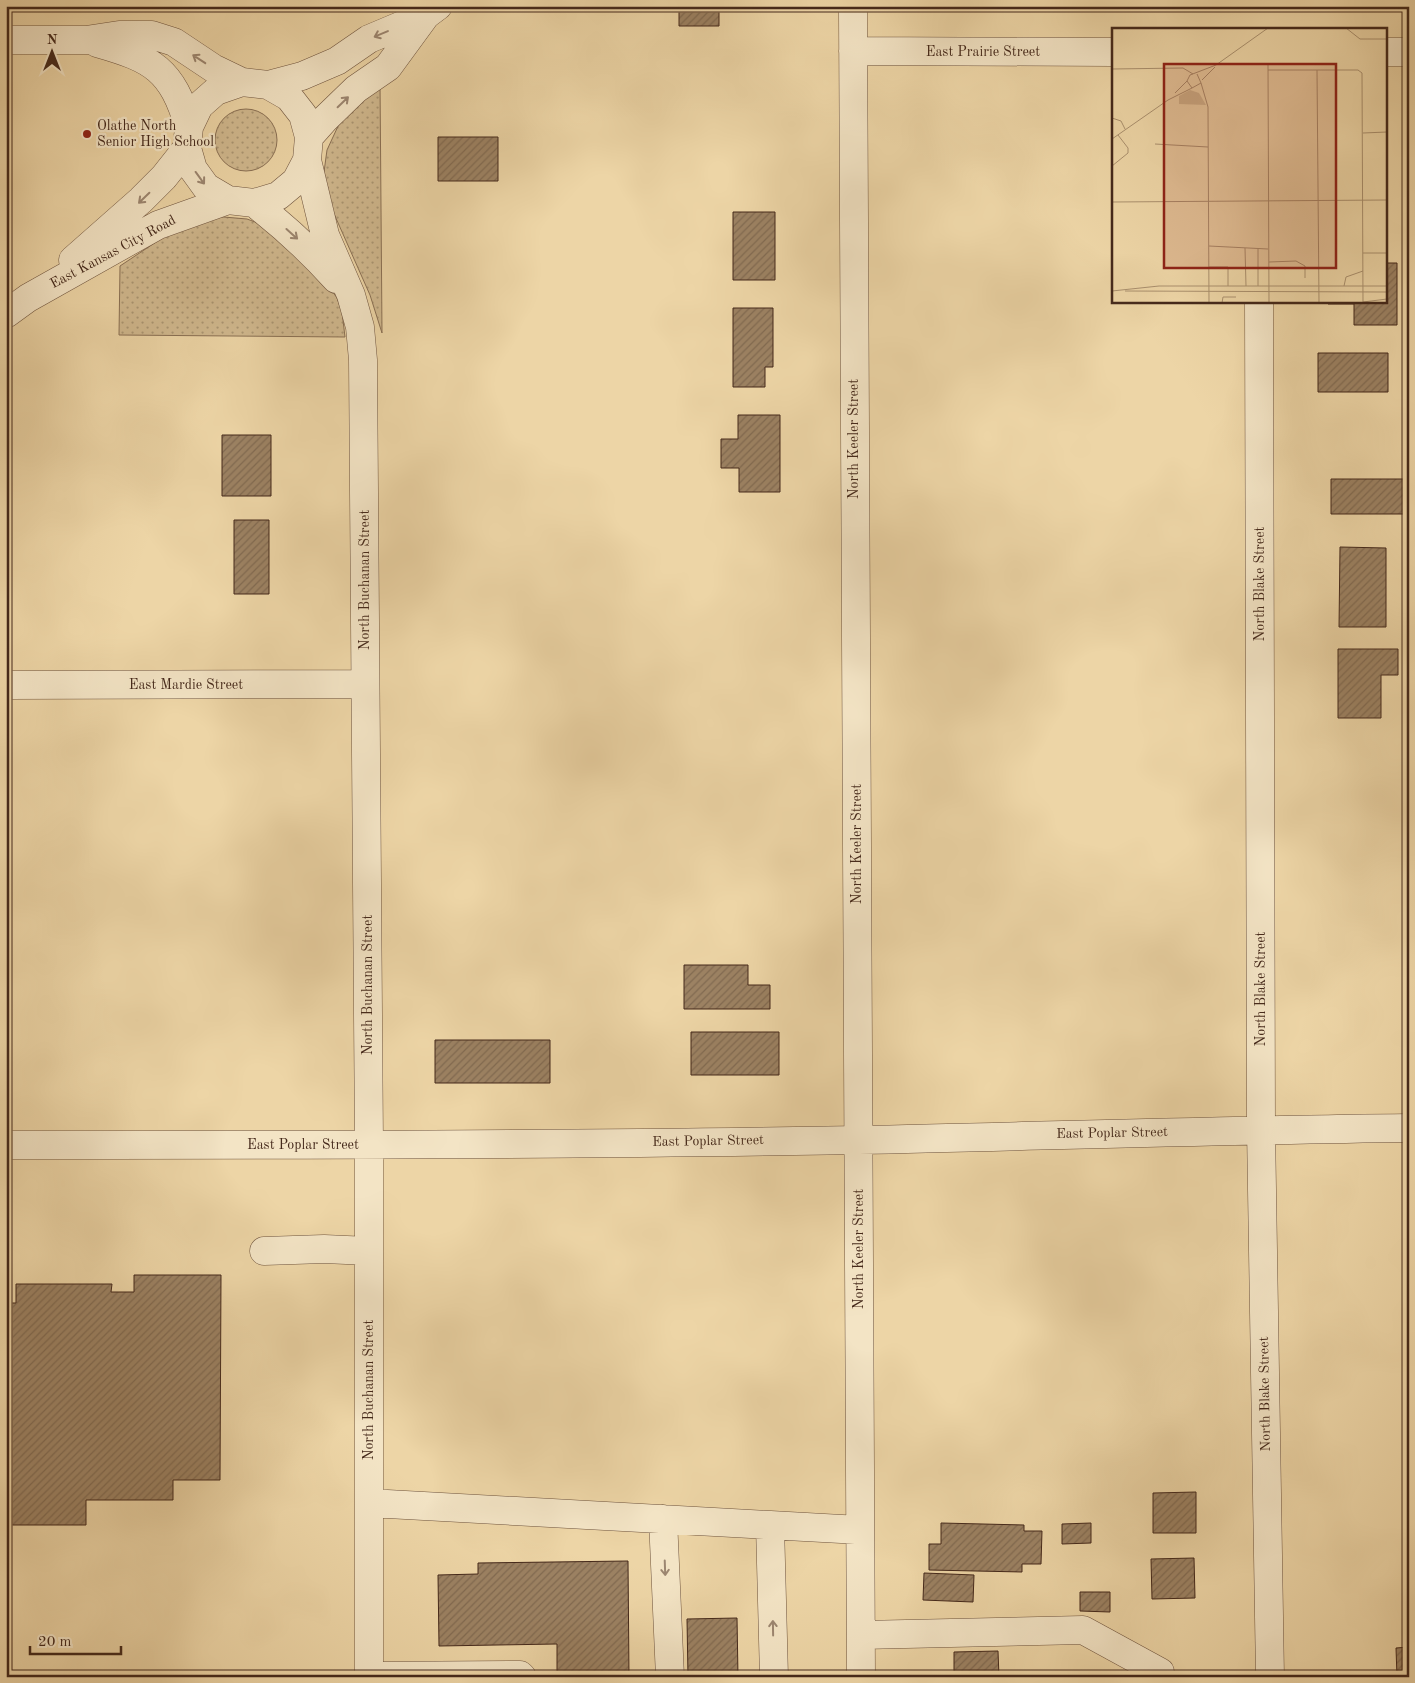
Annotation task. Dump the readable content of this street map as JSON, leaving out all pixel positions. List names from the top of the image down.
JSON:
{
  "streets": {
    "street": [
      "East Prairie Street",
      "East Kansas City Road",
      "North Keeler Street",
      "North Buchanan Street",
      "North Blake Street",
      "East Mardie Street",
      "East Poplar Street"
    ]
  },
  "crossings": [
    ["East Prairie Street", "North Keeler Street"],
    ["East Kansas City Road", "North Buchanan Street"],
    ["North Keeler Street", "East Poplar Street"],
    ["North Buchanan Street", "East Mardie Street"],
    ["North Buchanan Street", "East Poplar Street"],
    ["North Blake Street", "East Poplar Street"]
  ],
  "places": ["Olathe North Senior High School"],
  "scale_bar": "20 m",
  "north": "top"
}
